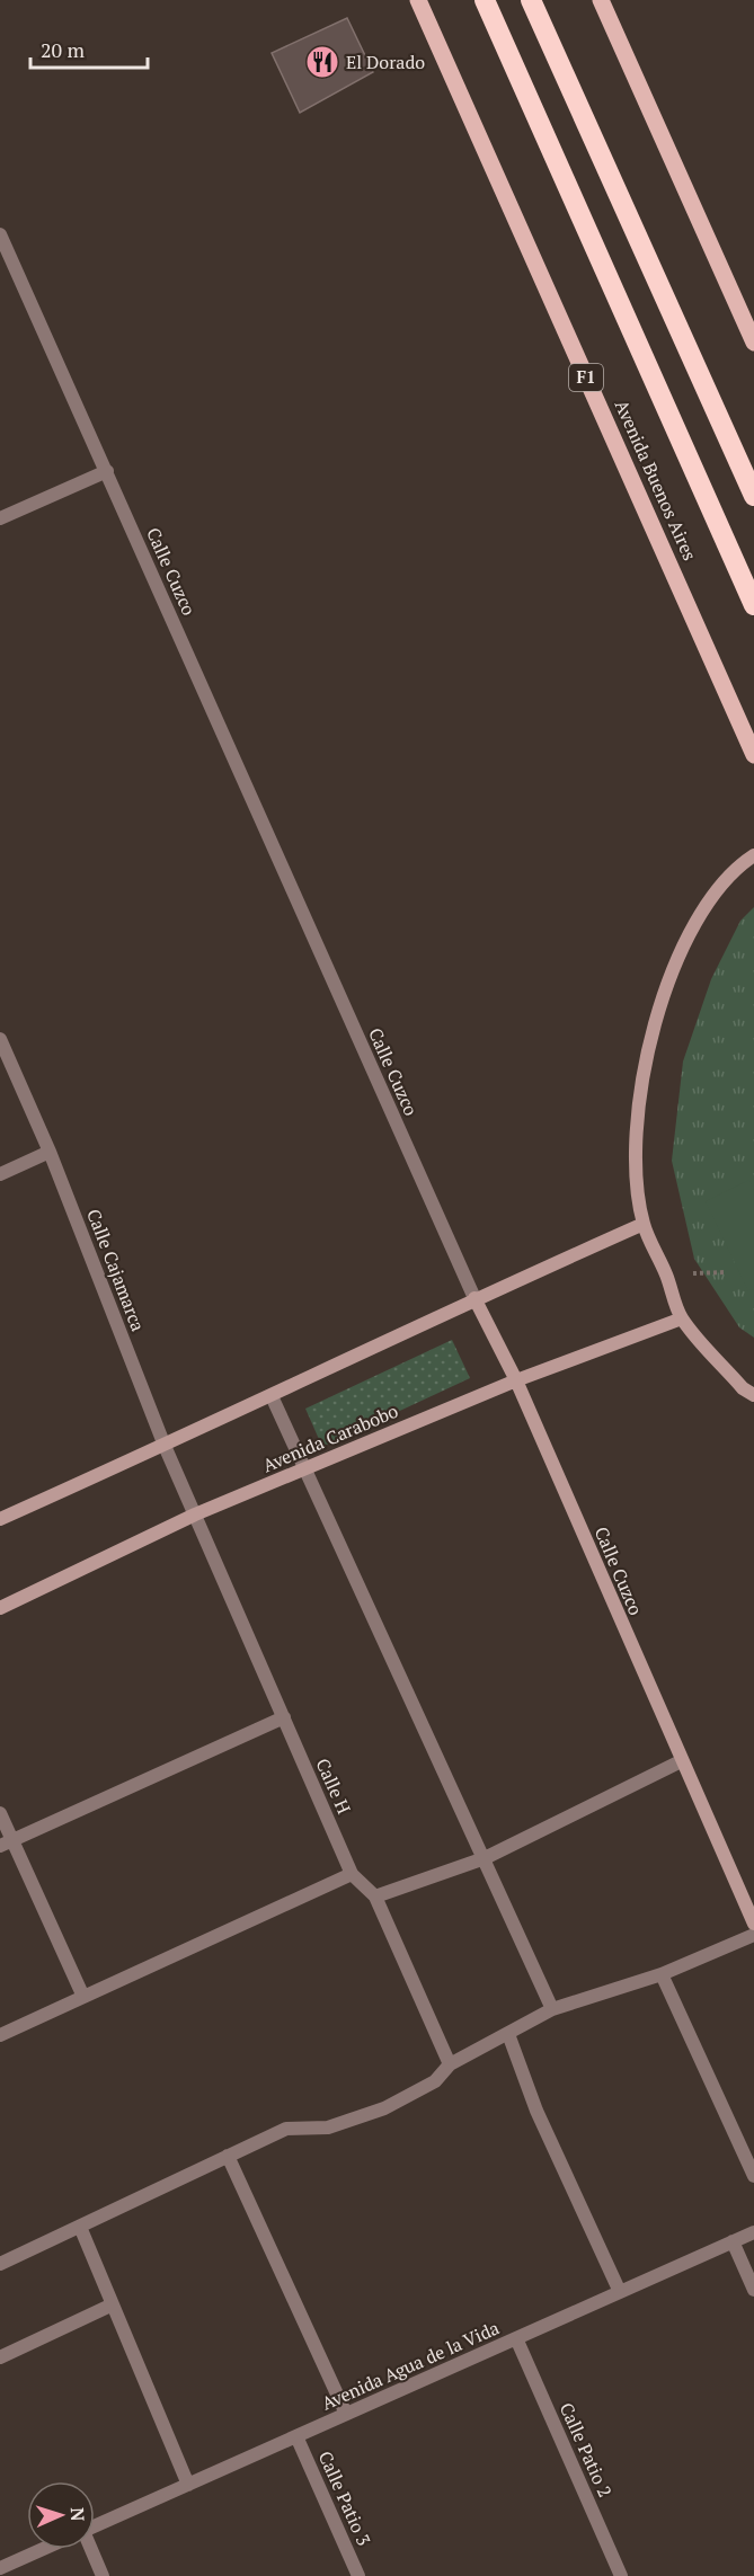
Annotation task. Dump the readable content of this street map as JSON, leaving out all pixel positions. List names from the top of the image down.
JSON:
{
  "streets": {
    "highway": ["Avenida Buenos Aires"],
    "main road": ["F1"],
    "street": [
      "Calle Cuzco",
      "Calle Cajamarca",
      "Avenida Carabobo",
      "Calle H",
      "Avenida Agua de la Vida",
      "Calle Patio 2",
      "Calle Patio 3"
    ]
  },
  "crossings": [
    ["Calle Cuzco", "Avenida Carabobo"],
    ["Calle Cajamarca", "Avenida Carabobo"],
    ["Calle Cajamarca", "Calle H"],
    ["Avenida Carabobo", "Calle H"],
    ["Avenida Agua de la Vida", "Calle Patio 2"],
    ["Avenida Agua de la Vida", "Calle Patio 3"]
  ],
  "places": {
    "restaurant": ["El Dorado"]
  },
  "scale_bar": "20 m",
  "north": "right"
}
